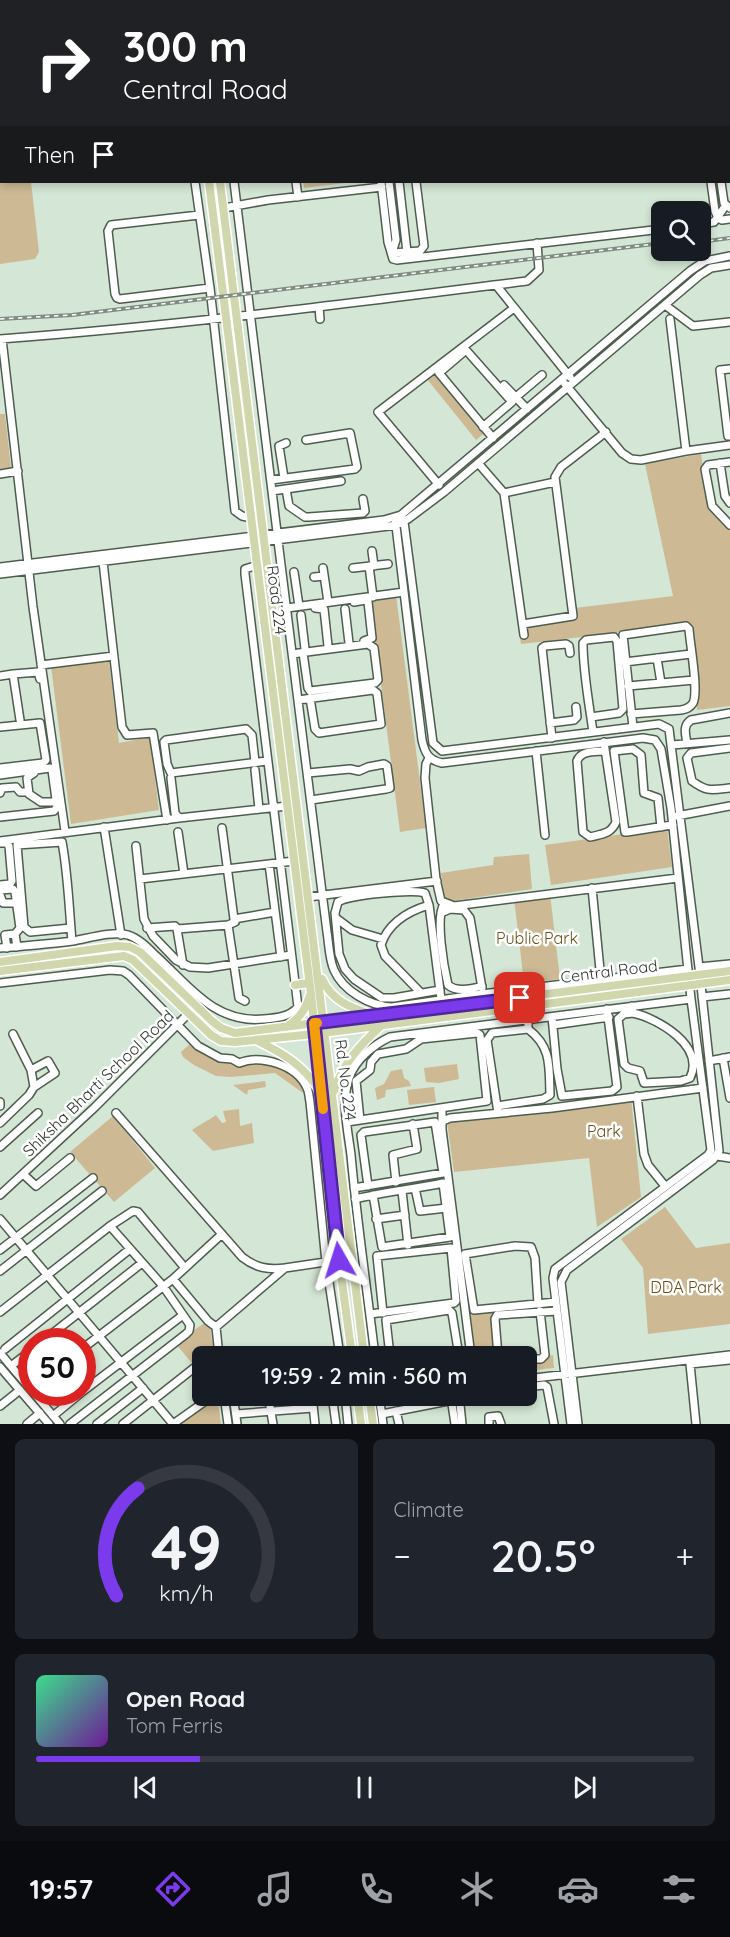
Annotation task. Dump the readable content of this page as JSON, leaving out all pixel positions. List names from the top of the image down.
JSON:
{
  "streets": {
    "main road": ["Road 224", "Central Road", "Rd. No. 224"],
    "street": ["Shiksha Bharti School Road"]
  },
  "crossings": [
    ["Road 224", "Central Road"],
    ["Road 224", "Rd. No. 224"],
    ["Central Road", "Rd. No. 224"],
    ["Central Road", "Shiksha Bharti School Road"]
  ],
  "parks": ["Public Park", "Park", "DDA Park"],
  "page": {
    "turn": ["300 m", "Central Road"],
    "then": "Then",
    "limit": "50",
    "trip": "19:59 · 2 min · 560 m",
    "tile": "Climate",
    "heat": ["−", "20.5°", "+"],
    "song": ["Open Road", "Tom Ferris"],
    "tabs": "19:57",
    "gauge": ["49", "km/h"]
  }
}
